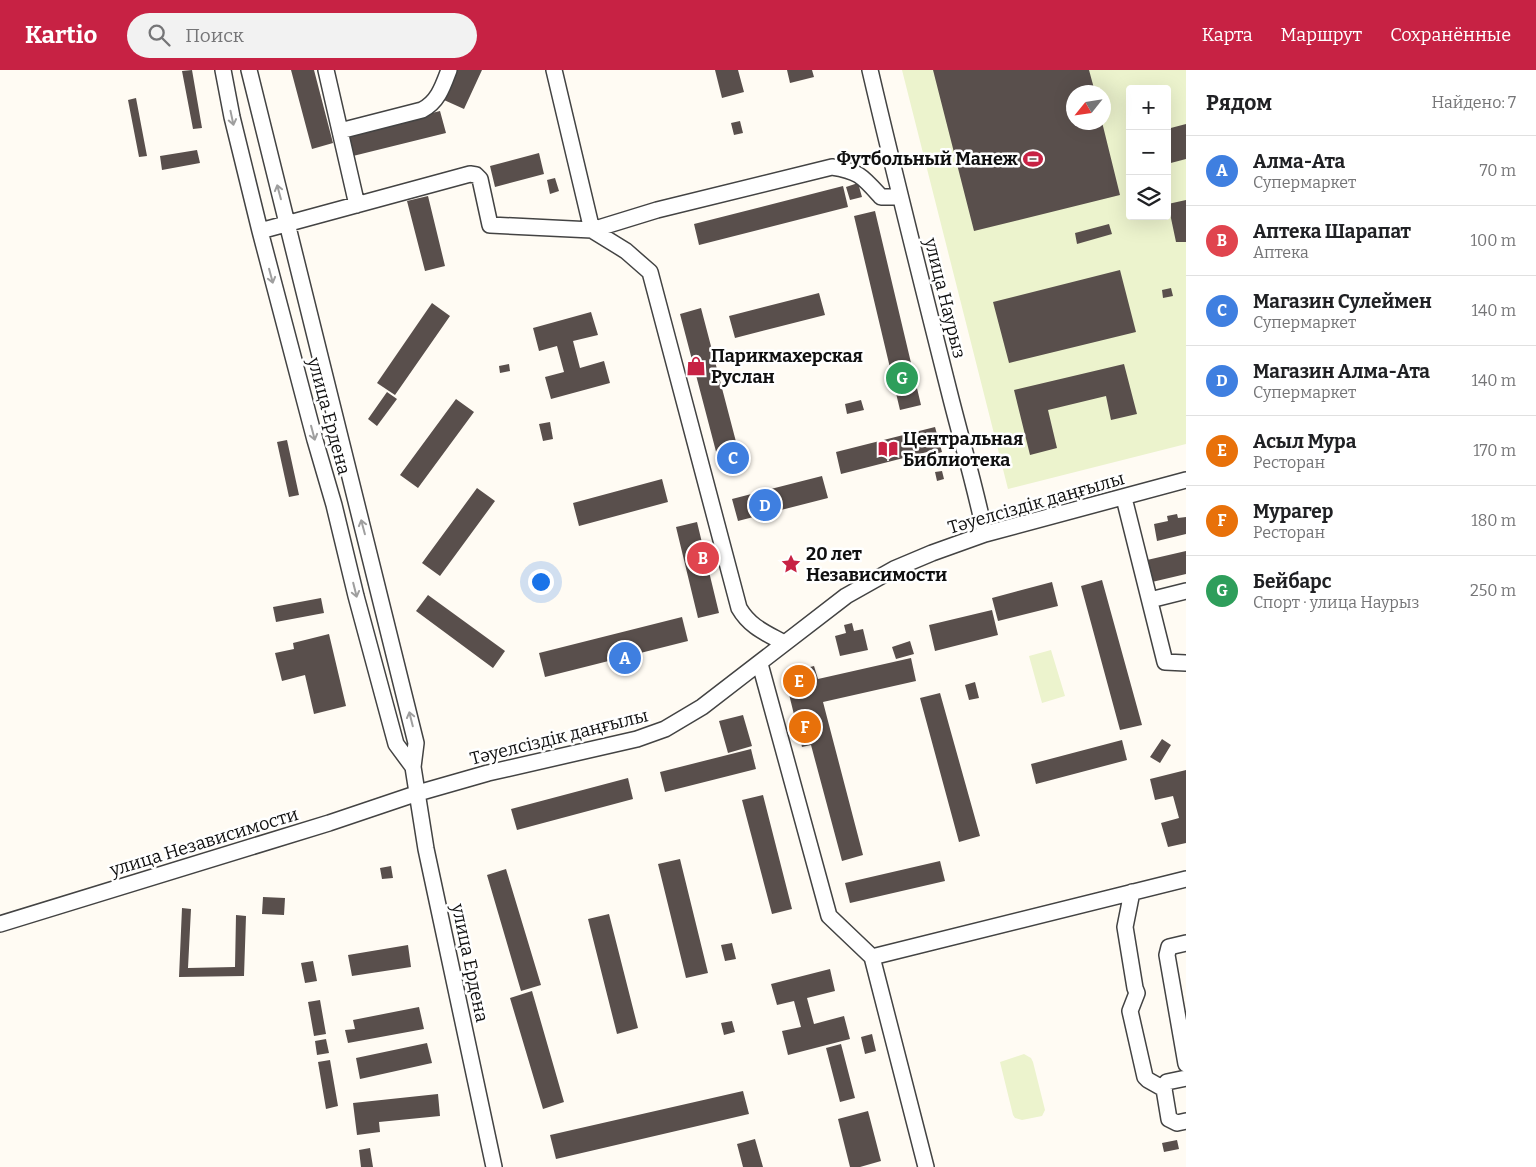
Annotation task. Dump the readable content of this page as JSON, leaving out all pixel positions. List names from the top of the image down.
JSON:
{
  "streets": {
    "street": [
      "улица Наурыз",
      "улица Ердена",
      "Тәуелсіздік даңғылы",
      "улица Независимости"
    ]
  },
  "crossings": [
    ["улица Наурыз", "Тәуелсіздік даңғылы"],
    ["улица Ердена", "Тәуелсіздік даңғылы"],
    ["улица Ердена", "улица Независимости"],
    ["Тәуелсіздік даңғылы", "улица Независимости"]
  ],
  "places": {
    "sports": ["Футбольный Манеж"],
    "shop": ["Парикмахерская Руслан"],
    "library": ["Центральная Библиотека"],
    "place": ["20 лет Независимости"]
  },
  "north": "bottom left",
  "page": {
    "header": "Kartio",
    "search": "Поиск",
    "nav": ["Карта", "Маршрут", "Сохранённые"],
    "heading": ["Рядом", "Найдено: 7"],
    "map_buttons": ["+", "−"],
    "list": [
      {
        "mark": "A",
        "name": "Алма-Ата",
        "note": "Супермаркет",
        "value": "70 m"
      },
      {
        "mark": "B",
        "name": "Аптека Шарапат",
        "note": "Аптека",
        "value": "100 m"
      },
      {
        "mark": "C",
        "name": "Магазин Сулеймен",
        "note": "Супермаркет",
        "value": "140 m"
      },
      {
        "mark": "D",
        "name": "Магазин Алма-Ата",
        "note": "Супермаркет",
        "value": "140 m"
      },
      {
        "mark": "E",
        "name": "Асыл Мура",
        "note": "Ресторан",
        "value": "170 m"
      },
      {
        "mark": "F",
        "name": "Мурагер",
        "note": "Ресторан",
        "value": "180 m"
      },
      {
        "mark": "G",
        "name": "Бейбарс",
        "note": "Спорт · улица Наурыз",
        "value": "250 m"
      }
    ],
    "pins": [
      "G",
      "C",
      "D",
      "B",
      "A",
      "E",
      "F"
    ]
  }
}
